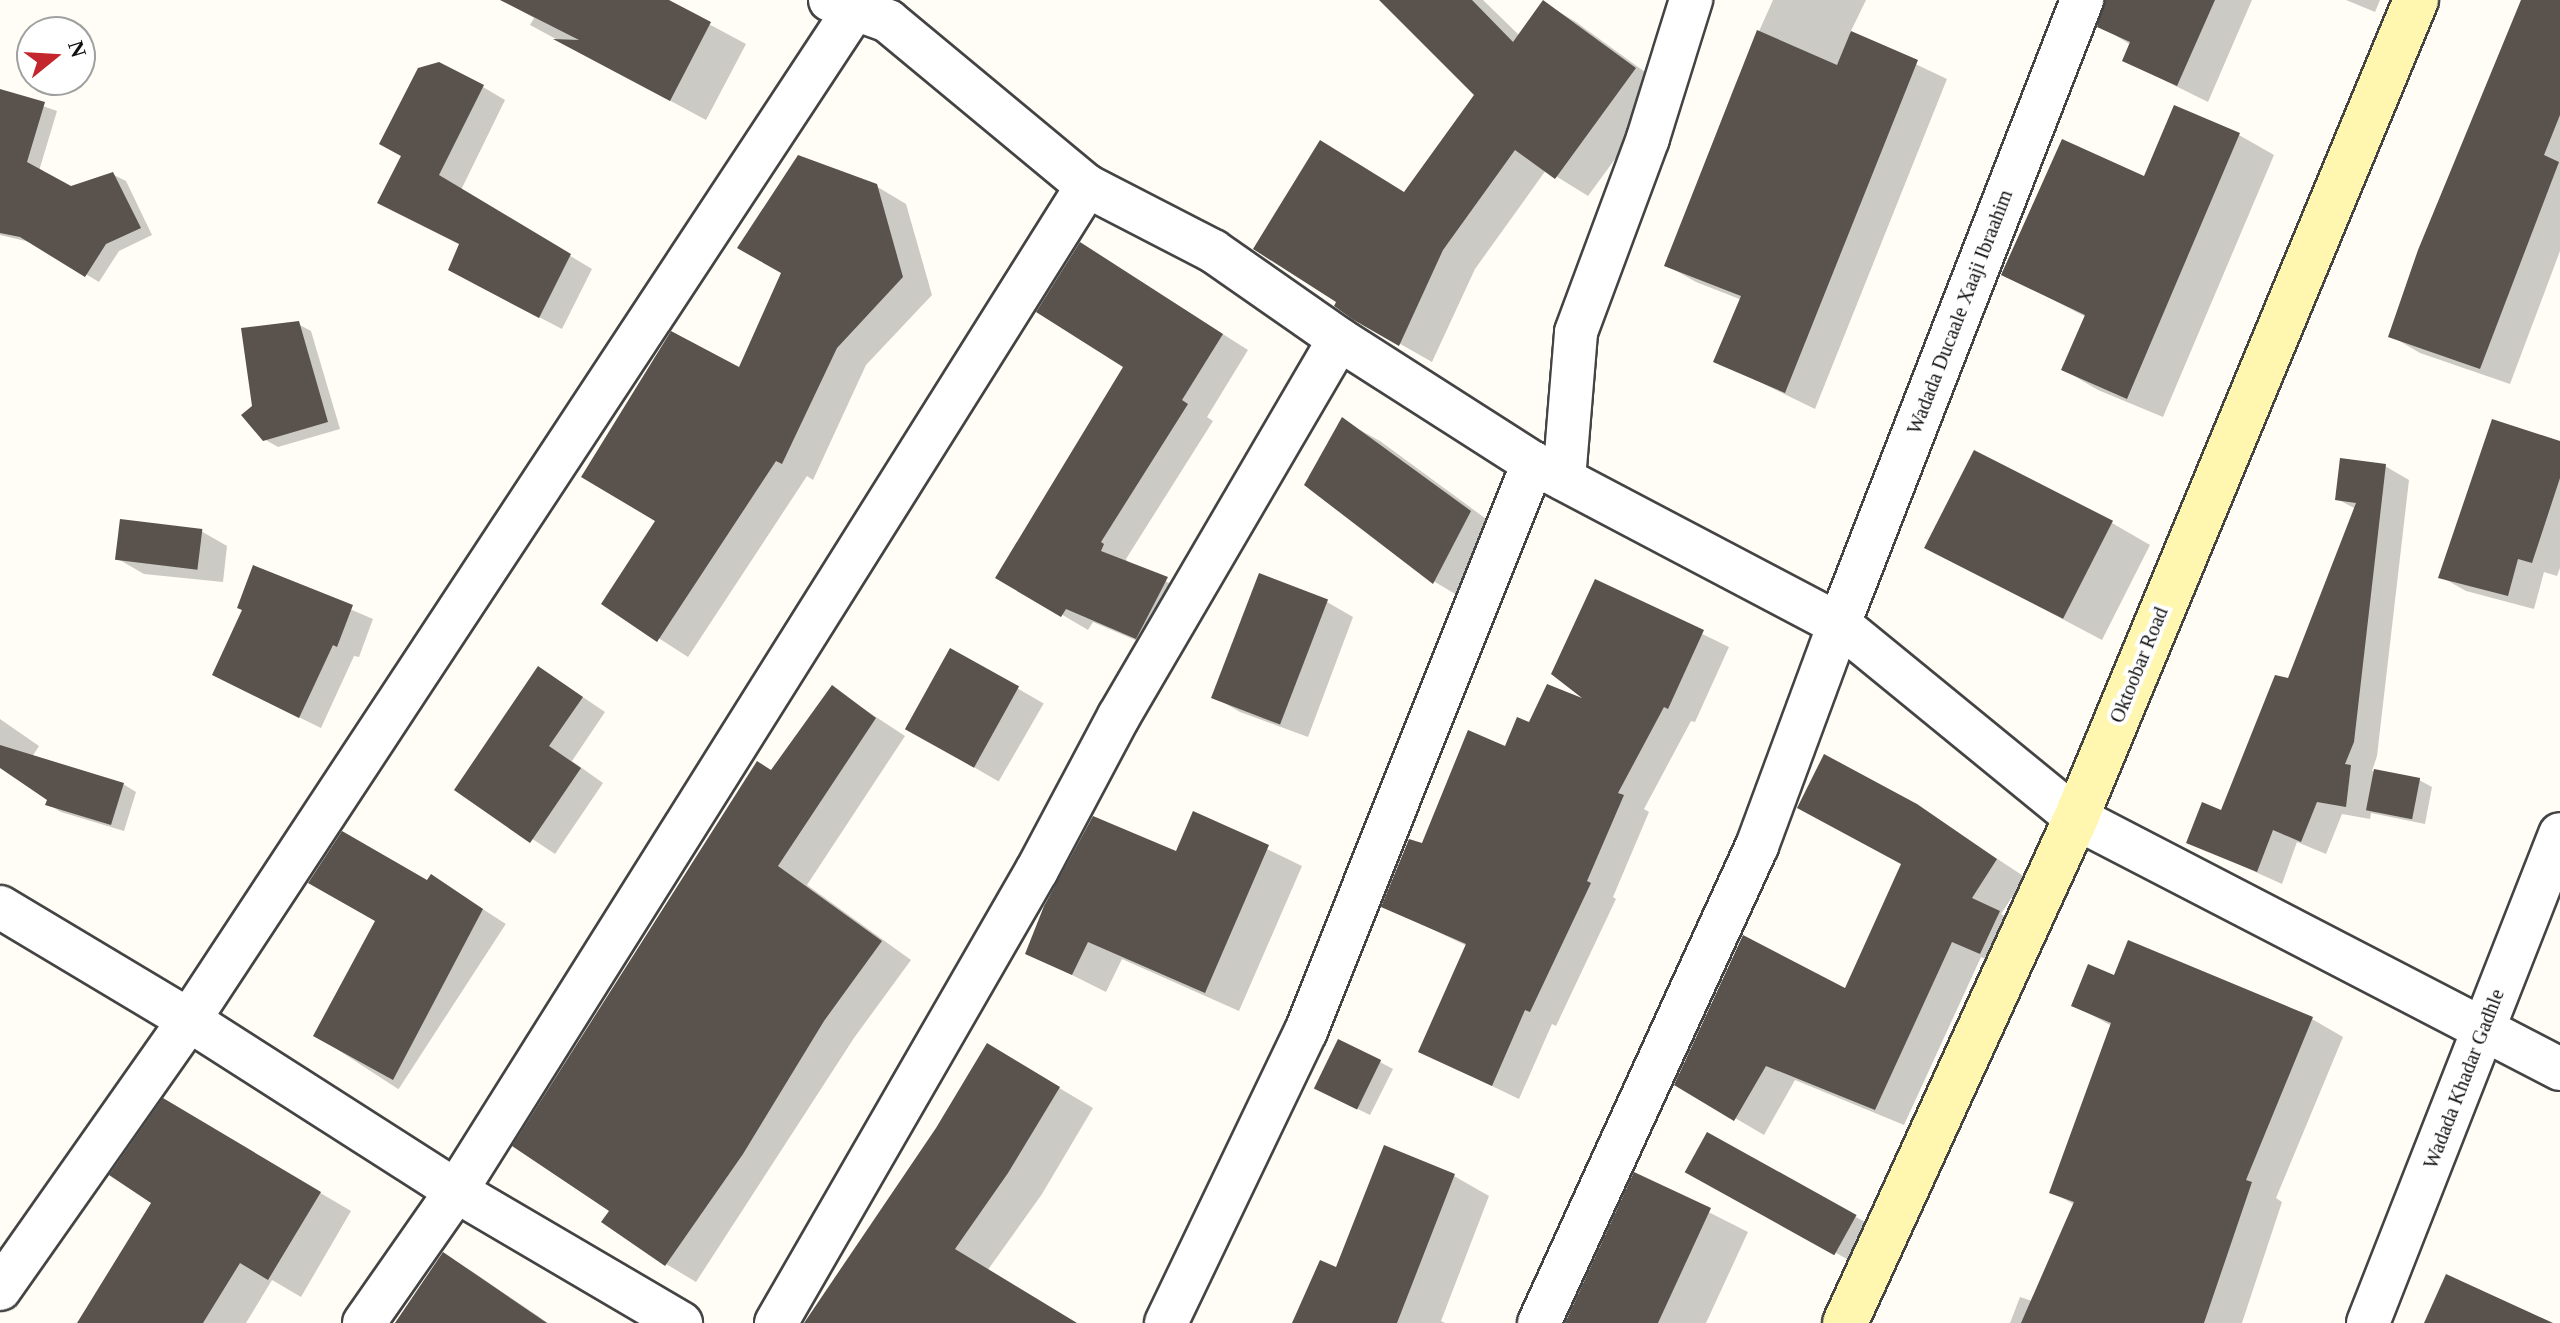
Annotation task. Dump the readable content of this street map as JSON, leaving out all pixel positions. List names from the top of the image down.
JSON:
{
  "streets": {
    "street": ["Wadada Ducaale Xaaji Ibraahim", "Oktoobar Road", "Wadada Khadar Gadhle"]
  },
  "north": "right"
}
